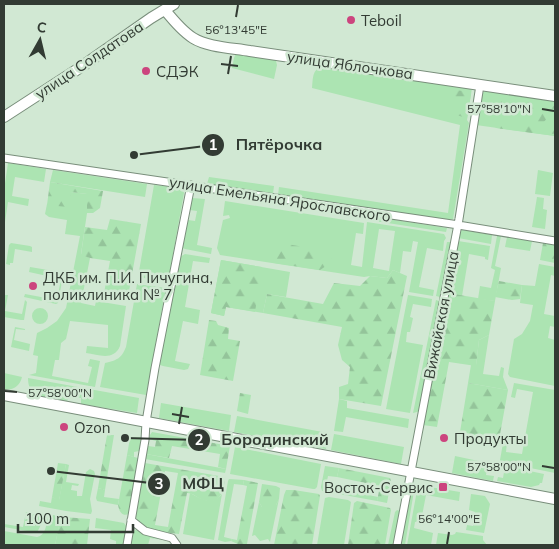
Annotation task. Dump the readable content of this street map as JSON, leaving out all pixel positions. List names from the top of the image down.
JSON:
{
  "streets": {
    "main road": ["улица Солдатова", "улица Яблочкова"],
    "street": ["улица Емельяна Ярославского", "Вижайская улица"]
  },
  "crossings": [
    ["улица Солдатова", "улица Яблочкова"],
    ["улица Яблочкова", "Вижайская улица"],
    ["улица Емельяна Ярославского", "Вижайская улица"]
  ],
  "places": {
    "other": [
      "Teboil",
      "СДЭК",
      "Пятёрочка",
      "ДКБ им. П.И. Пичугина, поликлиника № 7",
      "Ozon",
      "Бородинский",
      "Продукты",
      "МФЦ"
    ],
    "transit": ["Восток-Сервис"]
  },
  "scale_bar": "100 m",
  "north": "top",
  "coordinates": [
    "56°13'45\"E",
    "57°58'10\"N",
    "57°58'00\"N",
    "56°14'00\"E"
  ]
}
